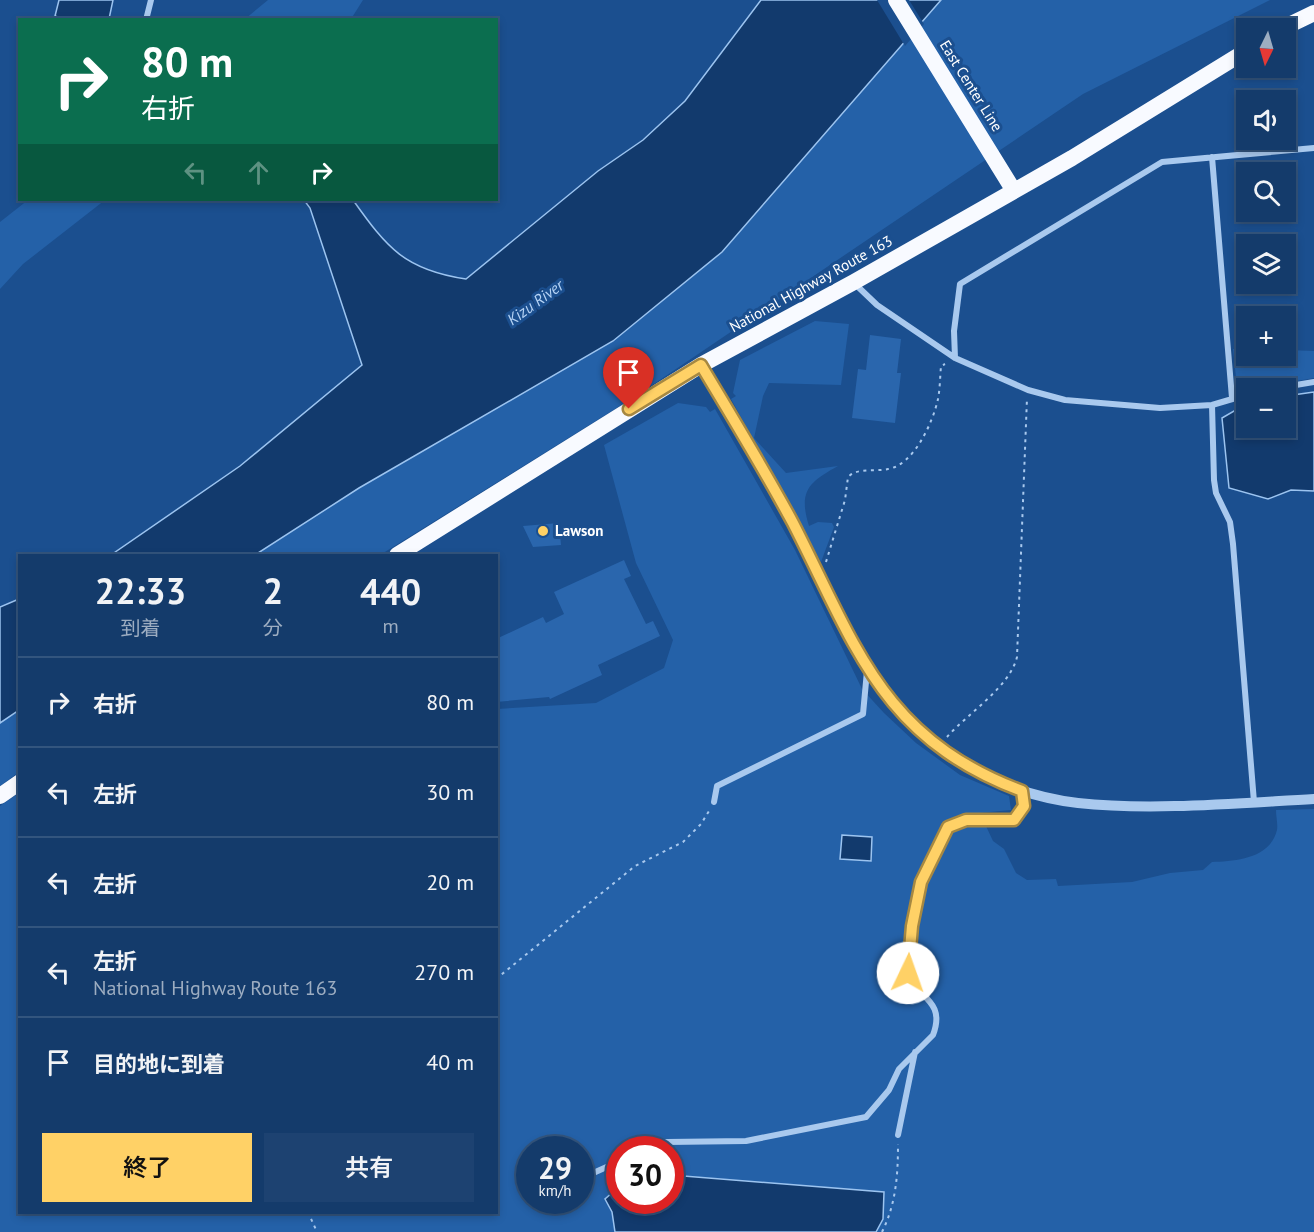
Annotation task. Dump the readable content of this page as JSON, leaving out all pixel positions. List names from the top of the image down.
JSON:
{
  "streets": {
    "highway": ["East Center Line", "National Highway Route 163"]
  },
  "crossings": [
    ["East Center Line", "National Highway Route 163"]
  ],
  "water": ["Kizu River"],
  "places": ["Lawson"],
  "north": "bottom",
  "page": {
    "map_buttons": ["+", "−"],
    "turn": ["80 m", "右折"],
    "eta": [
      "22:33",
      "到着",
      "2",
      "分",
      "440",
      "m"
    ],
    "list": [
      {
        "name": "右折",
        "value": "80 m"
      },
      {
        "name": "左折",
        "value": "30 m"
      },
      {
        "name": "左折",
        "value": "20 m"
      },
      {
        "name": "左折",
        "note": "National Highway Route 163",
        "value": "270 m"
      },
      {
        "name": "目的地に到着",
        "value": "40 m"
      }
    ],
    "buttons": ["終了", "共有"],
    "speed": "29 km/h",
    "limit": "30"
  }
}
